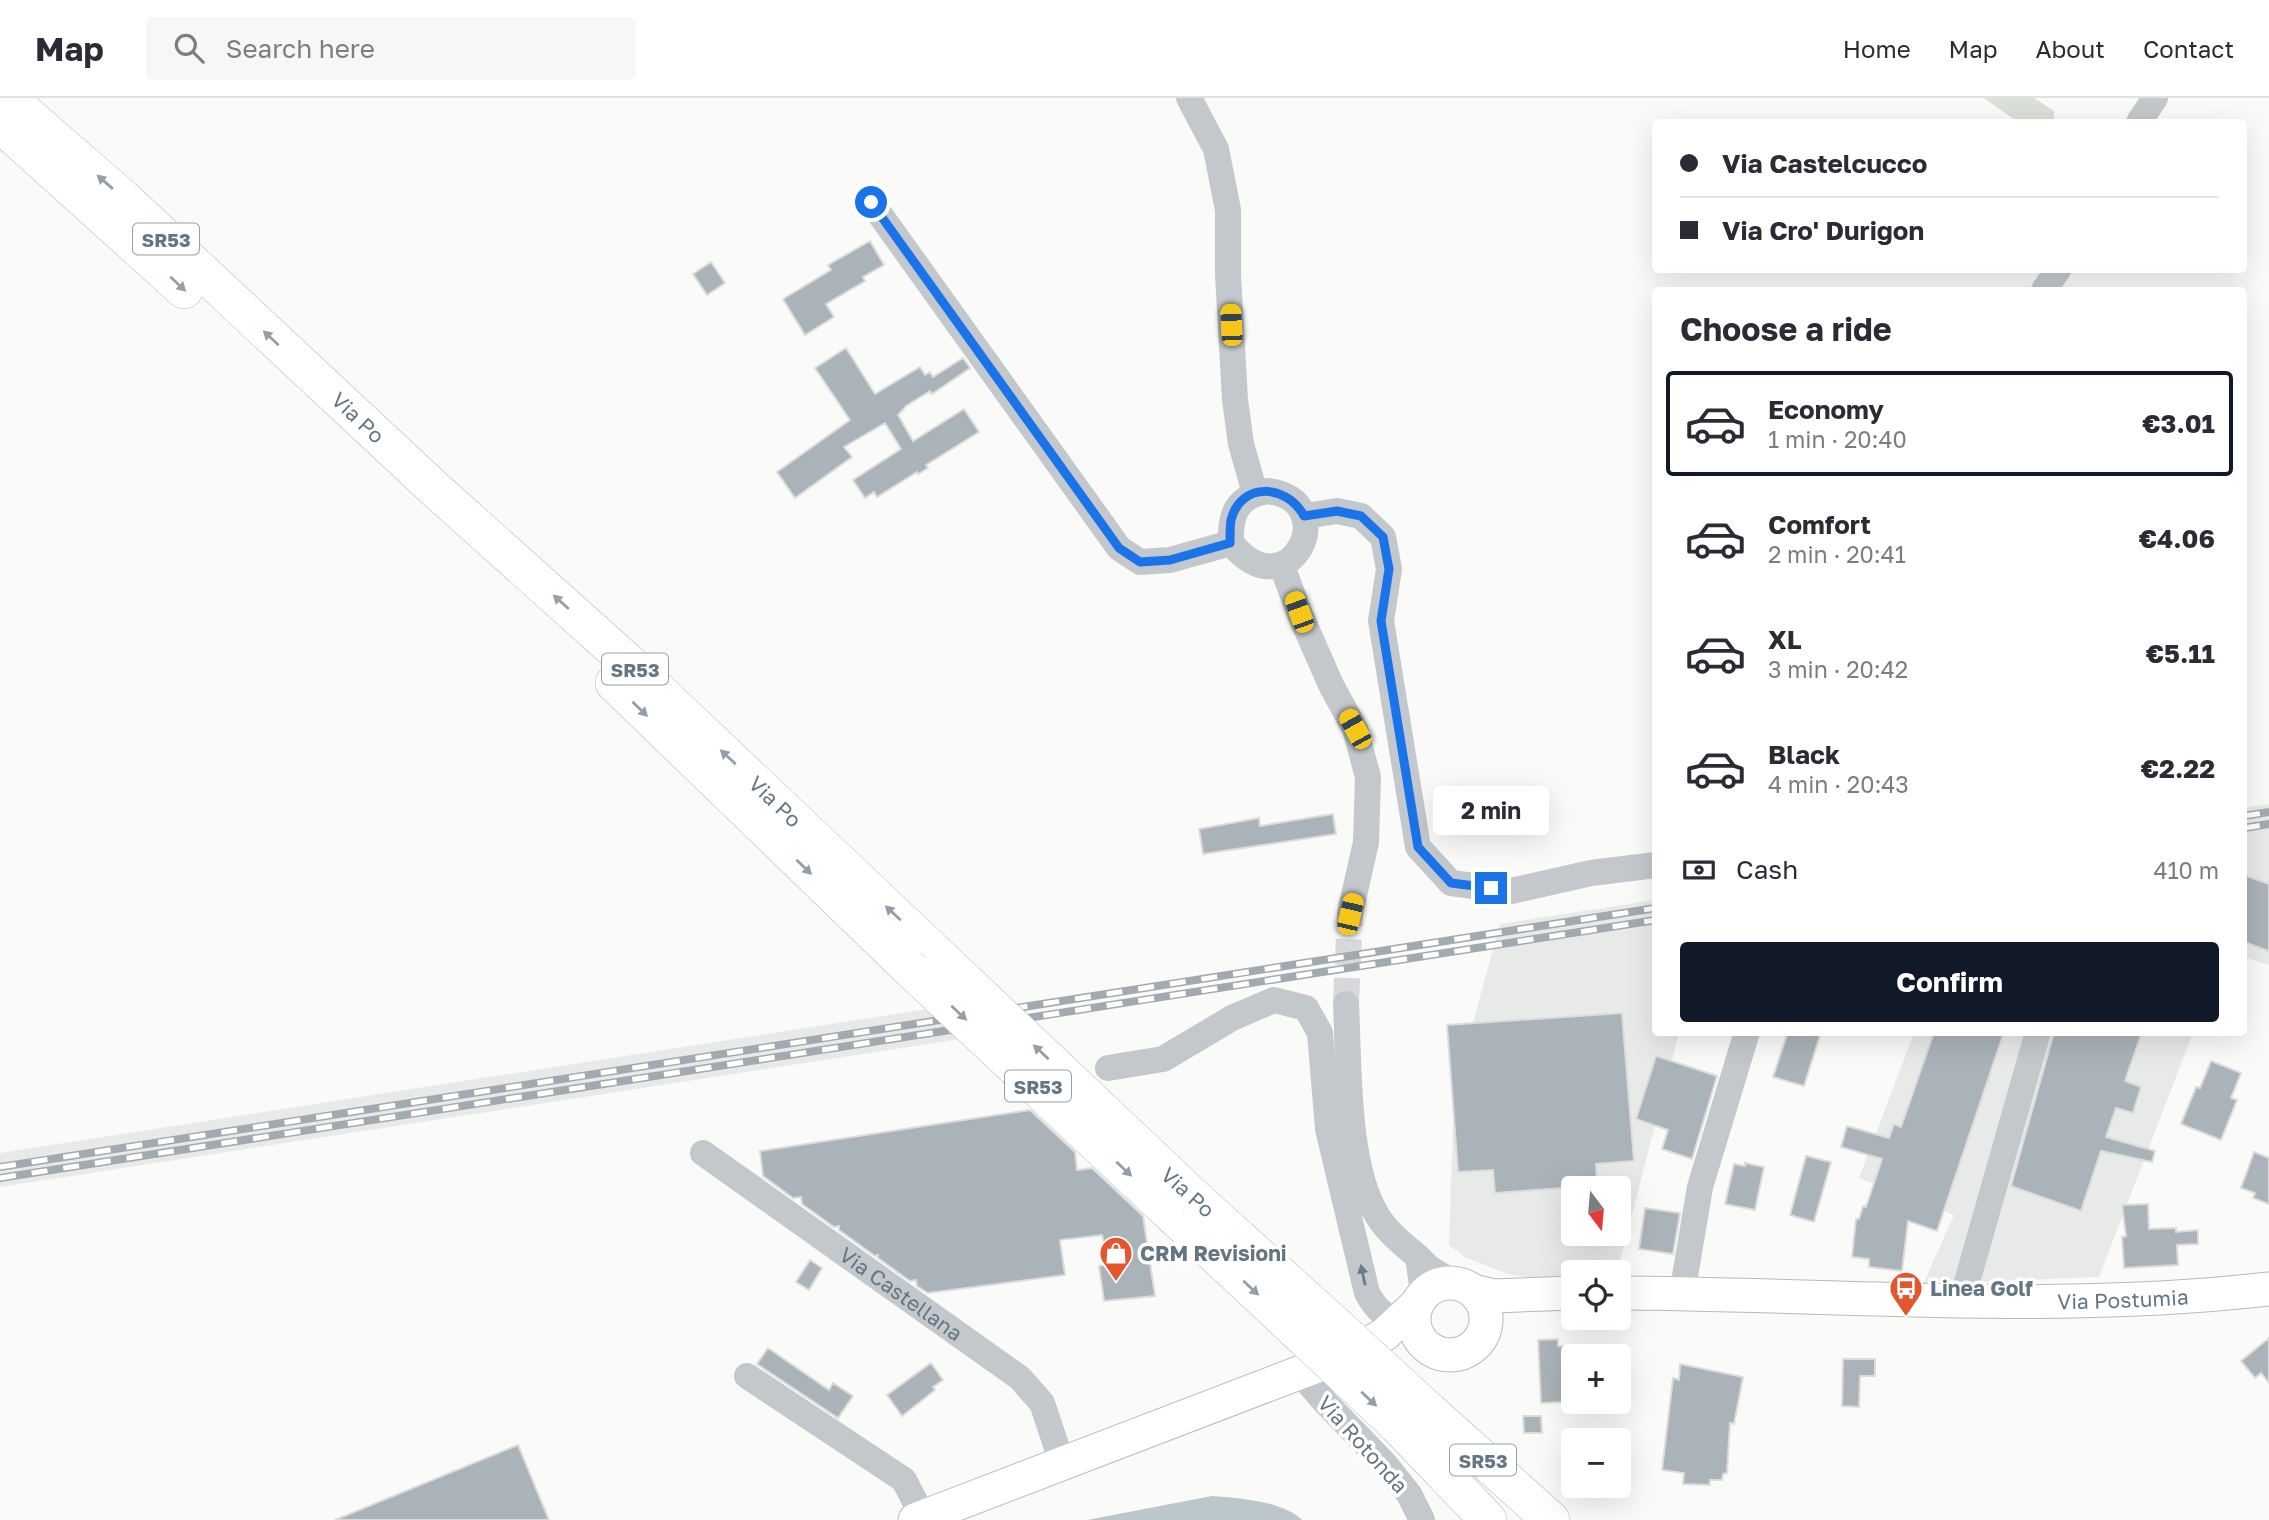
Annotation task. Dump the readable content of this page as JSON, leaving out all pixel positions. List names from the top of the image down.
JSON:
{
  "streets": {
    "highway": ["SR53", "Via Po"],
    "main road": ["Via Postumia"],
    "street": ["Via Castellana", "Via Rotonda"]
  },
  "crossings": [
    ["Via Po", "Via Rotonda"]
  ],
  "places": {
    "shop": ["CRM Revisioni"],
    "bus stop": ["Linea Golf"]
  },
  "north": "bottom",
  "page": {
    "header": "Map",
    "search": "Search here",
    "nav": [
      "Home",
      "Map",
      "About",
      "Contact"
    ],
    "banner": ["Via Castelcucco", "Via Cro' Durigon"],
    "heading": "Choose a ride",
    "list": [
      {
        "name": "Economy",
        "note": "1 min · 20:40",
        "value": "€3.01"
      },
      {
        "name": "Comfort",
        "note": "2 min · 20:41",
        "value": "€4.06"
      },
      {
        "name": "XL",
        "note": "3 min · 20:42",
        "value": "€5.11"
      },
      {
        "name": "Black",
        "note": "4 min · 20:43",
        "value": "€2.22"
      }
    ],
    "bubble": "2 min",
    "pay": ["Cash", "410 m"],
    "buttons": "Confirm",
    "map_buttons": ["+", "−"]
  }
}
